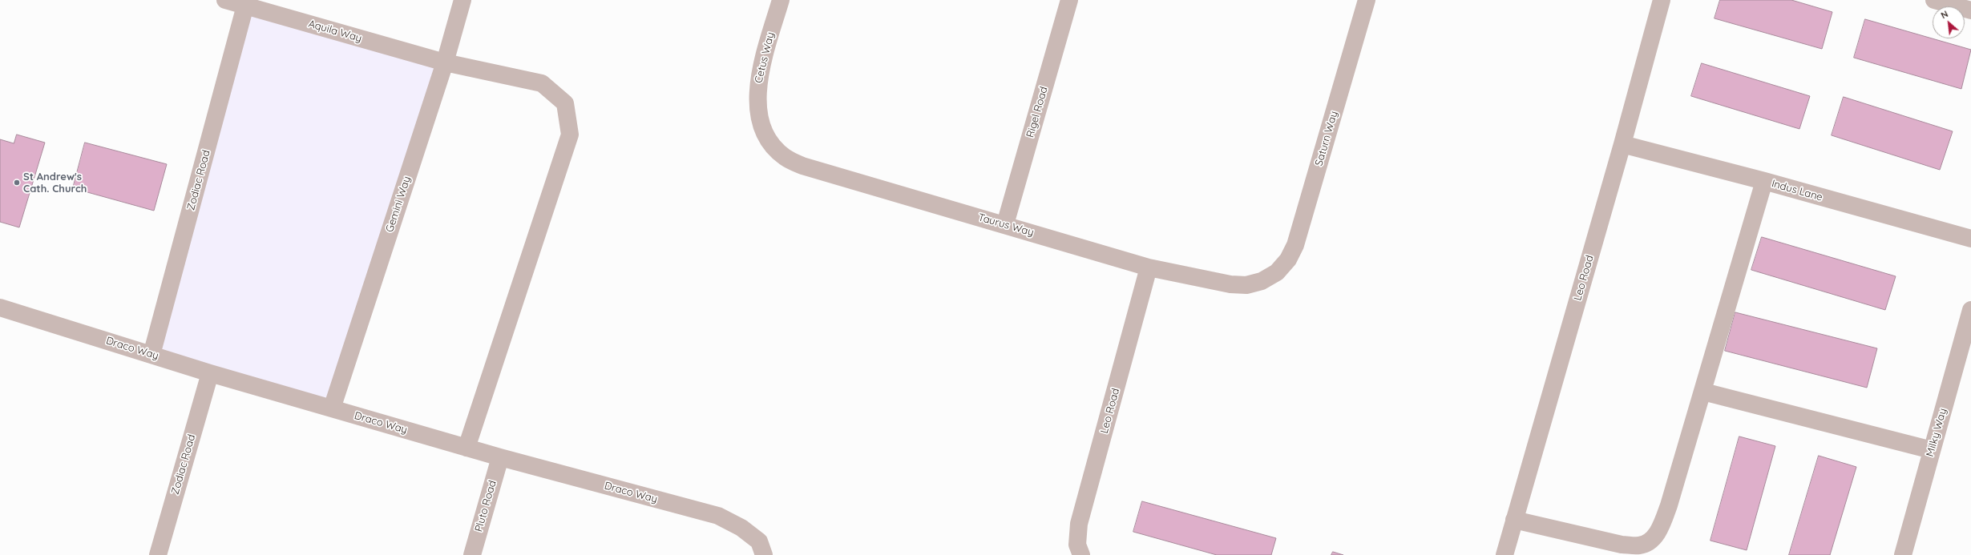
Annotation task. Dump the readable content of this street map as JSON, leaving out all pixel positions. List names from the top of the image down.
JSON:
{
  "streets": {
    "street": [
      "Aquila Way",
      "Cetus Way",
      "Rigel Road",
      "Saturn Way",
      "Zodiac Road",
      "Indus Lane",
      "Gemini Way",
      "Taurus Way",
      "Leo Road",
      "Draco Way",
      "Milky Way",
      "Pluto Road"
    ]
  },
  "crossings": [
    ["Aquila Way", "Zodiac Road"],
    ["Aquila Way", "Gemini Way"],
    ["Aquila Way", "Draco Way"],
    ["Cetus Way", "Taurus Way"],
    ["Rigel Road", "Taurus Way"],
    ["Saturn Way", "Taurus Way"],
    ["Zodiac Road", "Draco Way"],
    ["Indus Lane", "Leo Road"],
    ["Gemini Way", "Draco Way"],
    ["Taurus Way", "Leo Road"],
    ["Draco Way", "Pluto Road"]
  ],
  "places": ["St Andrew's Cath. Church"],
  "north": "top left"
}
